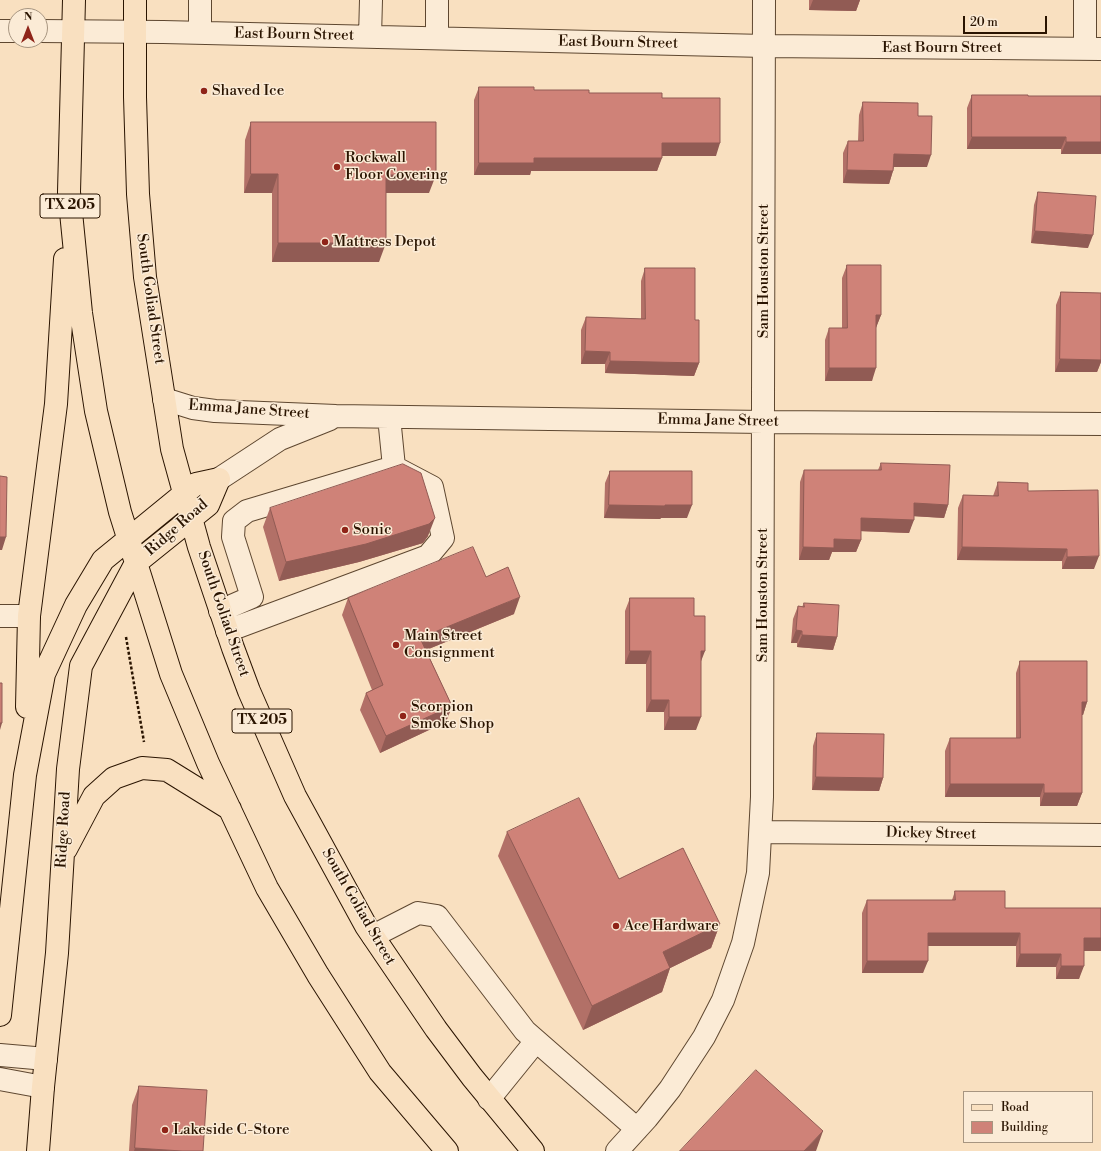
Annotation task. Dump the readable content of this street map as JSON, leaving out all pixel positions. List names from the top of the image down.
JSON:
{
  "streets": {
    "main road": ["TX 205", "South Goliad Street", "Ridge Road"],
    "street": [
      "East Bourn Street",
      "Sam Houston Street",
      "Emma Jane Street",
      "Dickey Street"
    ]
  },
  "crossings": [
    ["East Bourn Street", "TX 205"],
    ["East Bourn Street", "Sam Houston Street"],
    ["East Bourn Street", "South Goliad Street"],
    ["TX 205", "Ridge Road"],
    ["Sam Houston Street", "Emma Jane Street"],
    ["Sam Houston Street", "Dickey Street"],
    ["South Goliad Street", "Emma Jane Street"],
    ["South Goliad Street", "Ridge Road"],
    ["Emma Jane Street", "Ridge Road"]
  ],
  "places": [
    "Shaved Ice",
    "Rockwall Floor Covering",
    "Mattress Depot",
    "Sonic",
    "Main Street Consignment",
    "Scorpion Smoke Shop",
    "Ace Hardware",
    "Lakeside C-Store"
  ],
  "legend": ["Road", "Building"],
  "scale_bar": "20 m",
  "north": "top"
}
